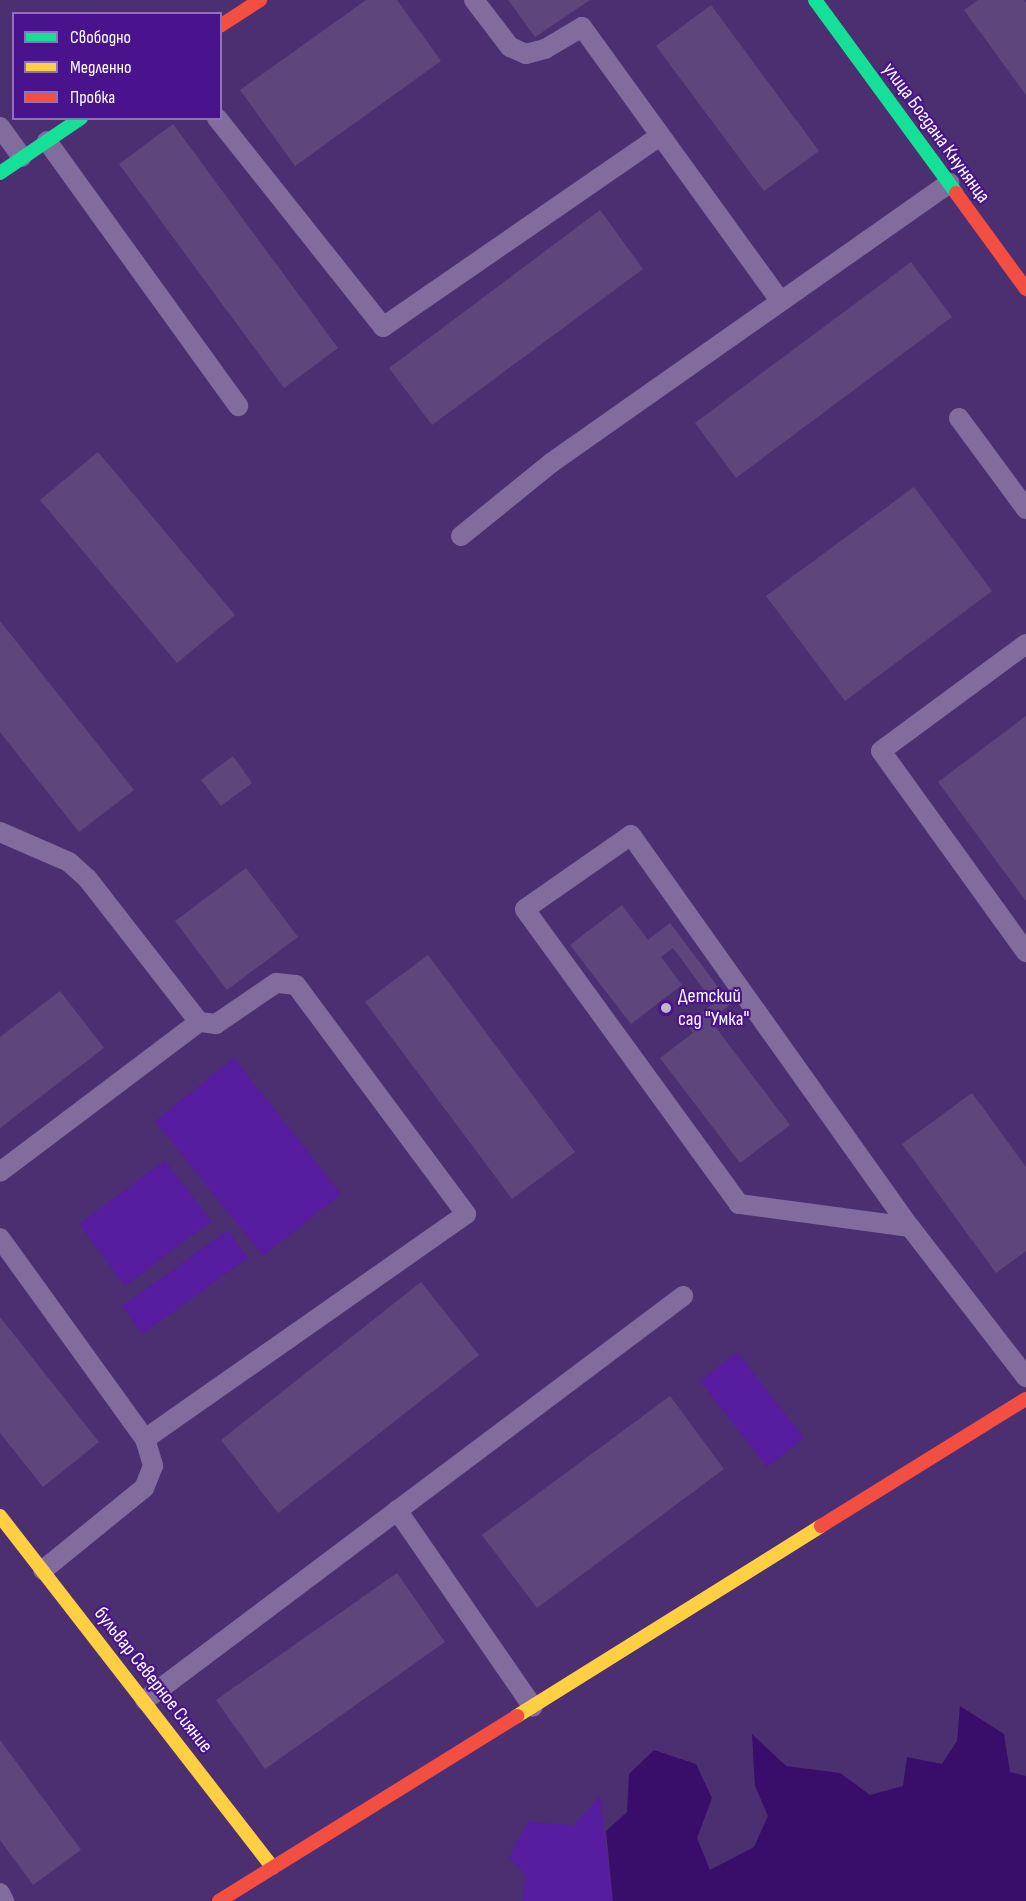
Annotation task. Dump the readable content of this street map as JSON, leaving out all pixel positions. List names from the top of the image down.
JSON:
{
  "streets": {
    "street": ["улица Богдана Кнунянца", "бульвар Северное Сияние"]
  },
  "places": ["Детский сад \"Умка\""],
  "legend": ["Свободно", "Медленно", "Пробка"]
}
